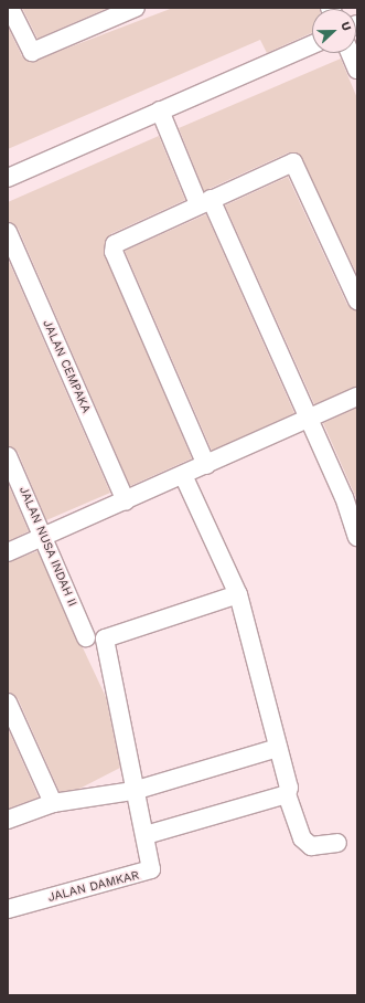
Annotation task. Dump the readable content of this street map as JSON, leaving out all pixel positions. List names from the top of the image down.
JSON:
{
  "streets": {
    "street": ["JALAN CEMPAKA", "JALAN NUSA INDAH II", "JALAN DAMKAR"]
  },
  "north": "right"
}
